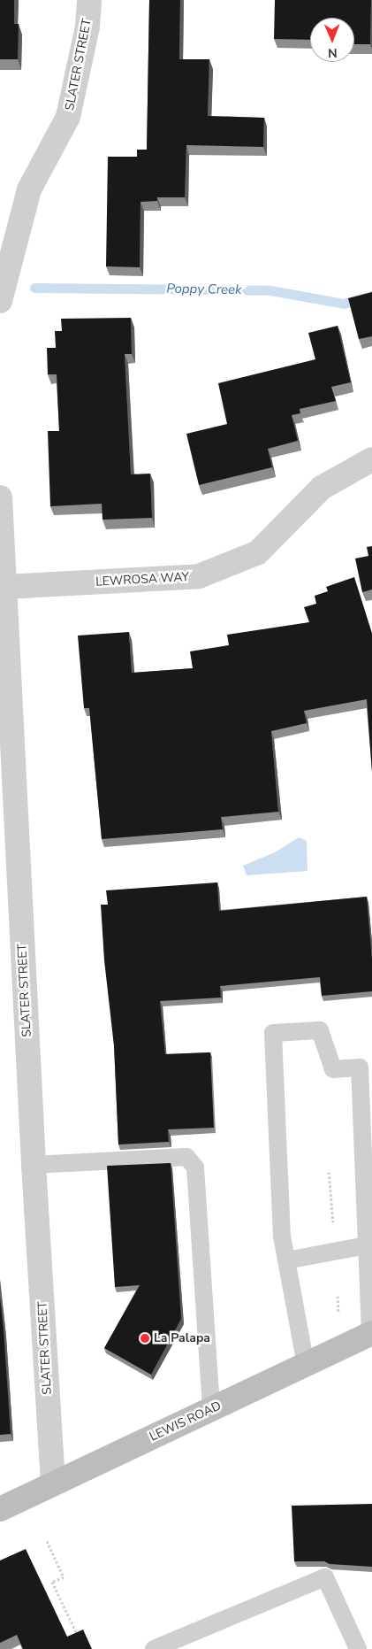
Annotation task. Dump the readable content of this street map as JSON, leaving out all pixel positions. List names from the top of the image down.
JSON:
{
  "streets": {
    "main road": ["LEWIS ROAD"],
    "street": ["SLATER STREET", "LEWROSA WAY"]
  },
  "crossings": [
    ["SLATER STREET", "LEWROSA WAY"],
    ["SLATER STREET", "LEWIS ROAD"]
  ],
  "water": ["Poppy Creek"],
  "places": ["La Palapa"],
  "north": "bottom"
}
